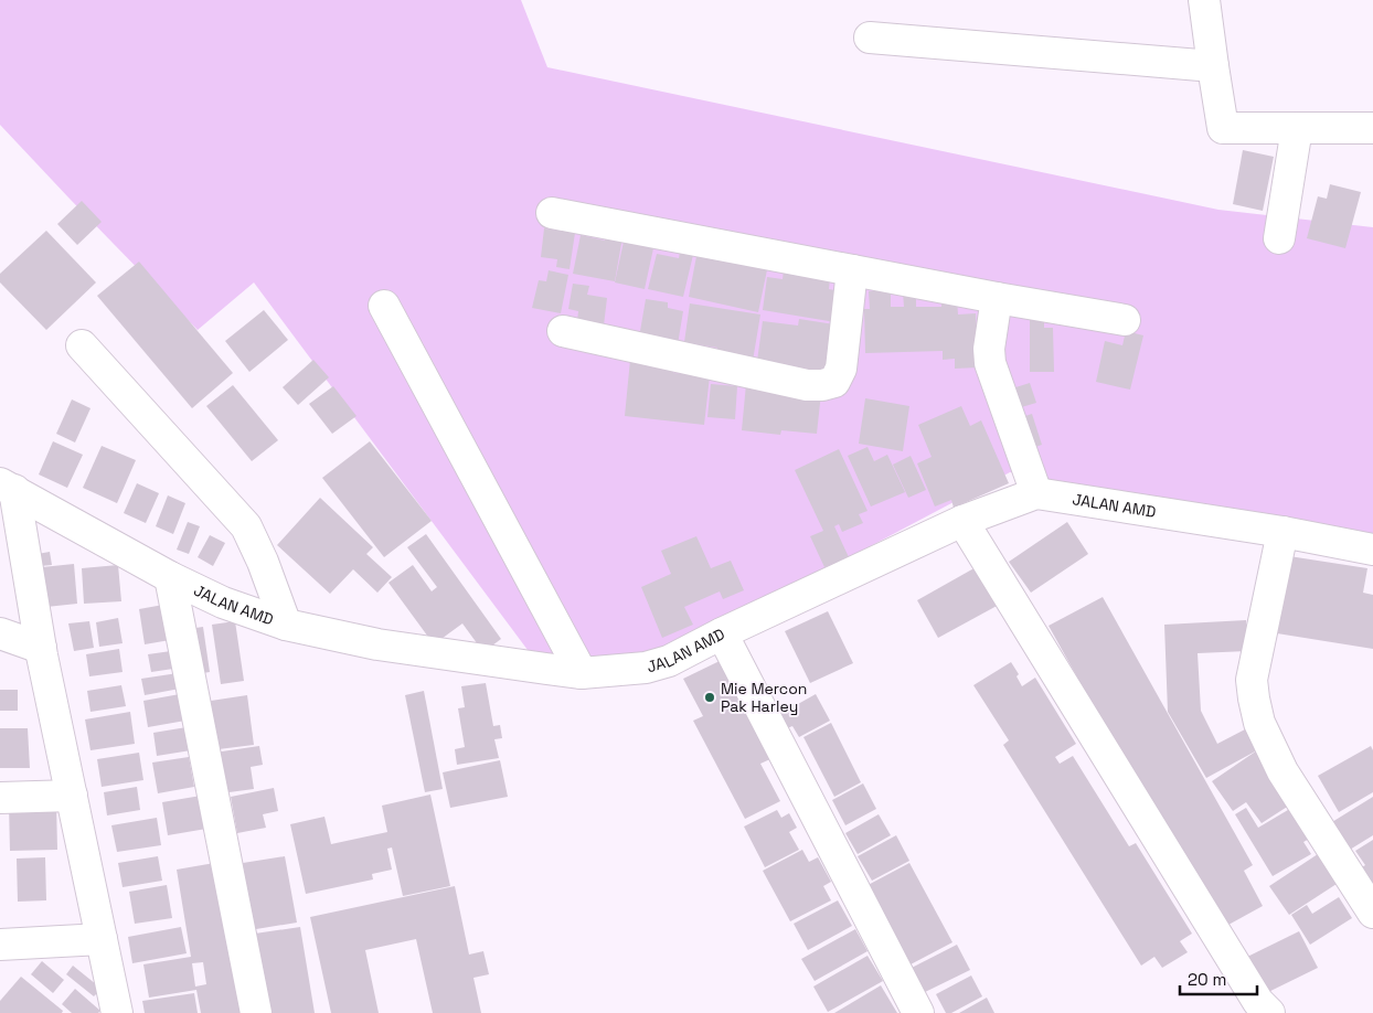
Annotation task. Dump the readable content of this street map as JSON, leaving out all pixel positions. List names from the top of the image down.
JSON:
{
  "streets": {
    "street": ["JALAN AMD"]
  },
  "places": ["Mie Mercon Pak Harley"],
  "scale_bar": "20 m"
}
